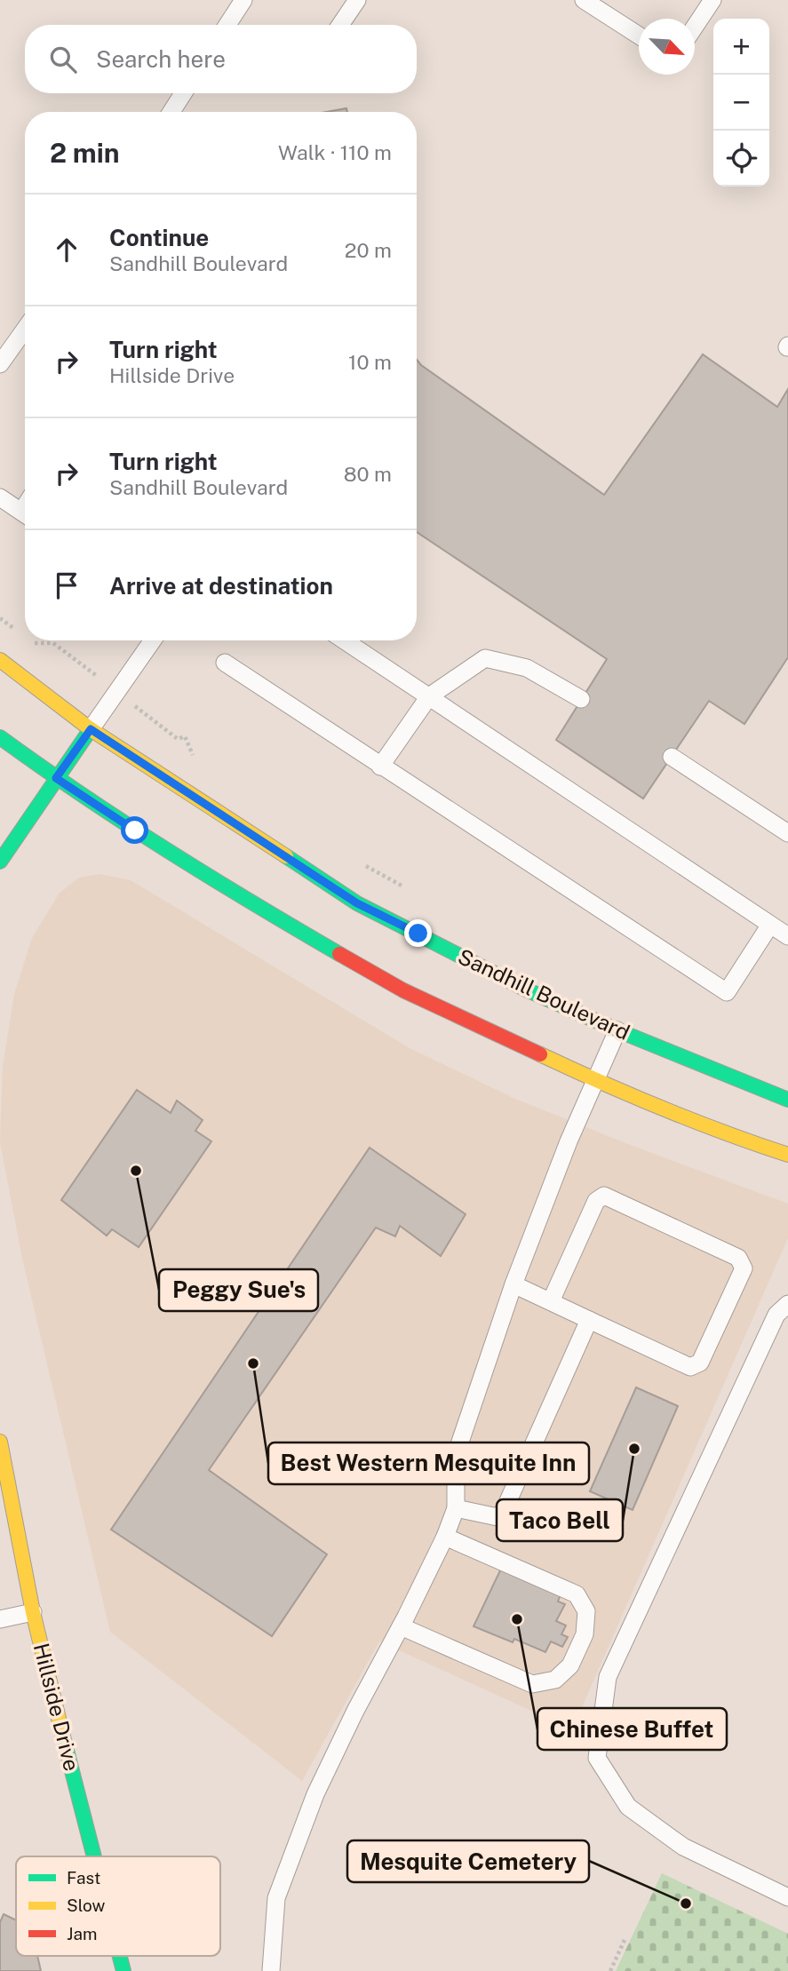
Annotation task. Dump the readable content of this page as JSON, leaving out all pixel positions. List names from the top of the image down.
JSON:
{
  "streets": {
    "main road": ["Sandhill Boulevard", "Hillside Drive"]
  },
  "places": [
    "Peggy Sue's",
    "Best Western Mesquite Inn",
    "Taco Bell",
    "Chinese Buffet",
    "Mesquite Cemetery"
  ],
  "legend": ["Fast", "Slow", "Jam"],
  "north": "bottom right",
  "page": {
    "map_buttons": ["+", "−"],
    "search": "Search here",
    "heading": ["2 min", "Walk · 110 m"],
    "list": [
      ["Continue", "Sandhill Boulevard", "20 m"],
      ["Turn right", "Hillside Drive", "10 m"],
      ["Turn right", "Sandhill Boulevard", "80 m"],
      "Arrive at destination"
    ]
  }
}
